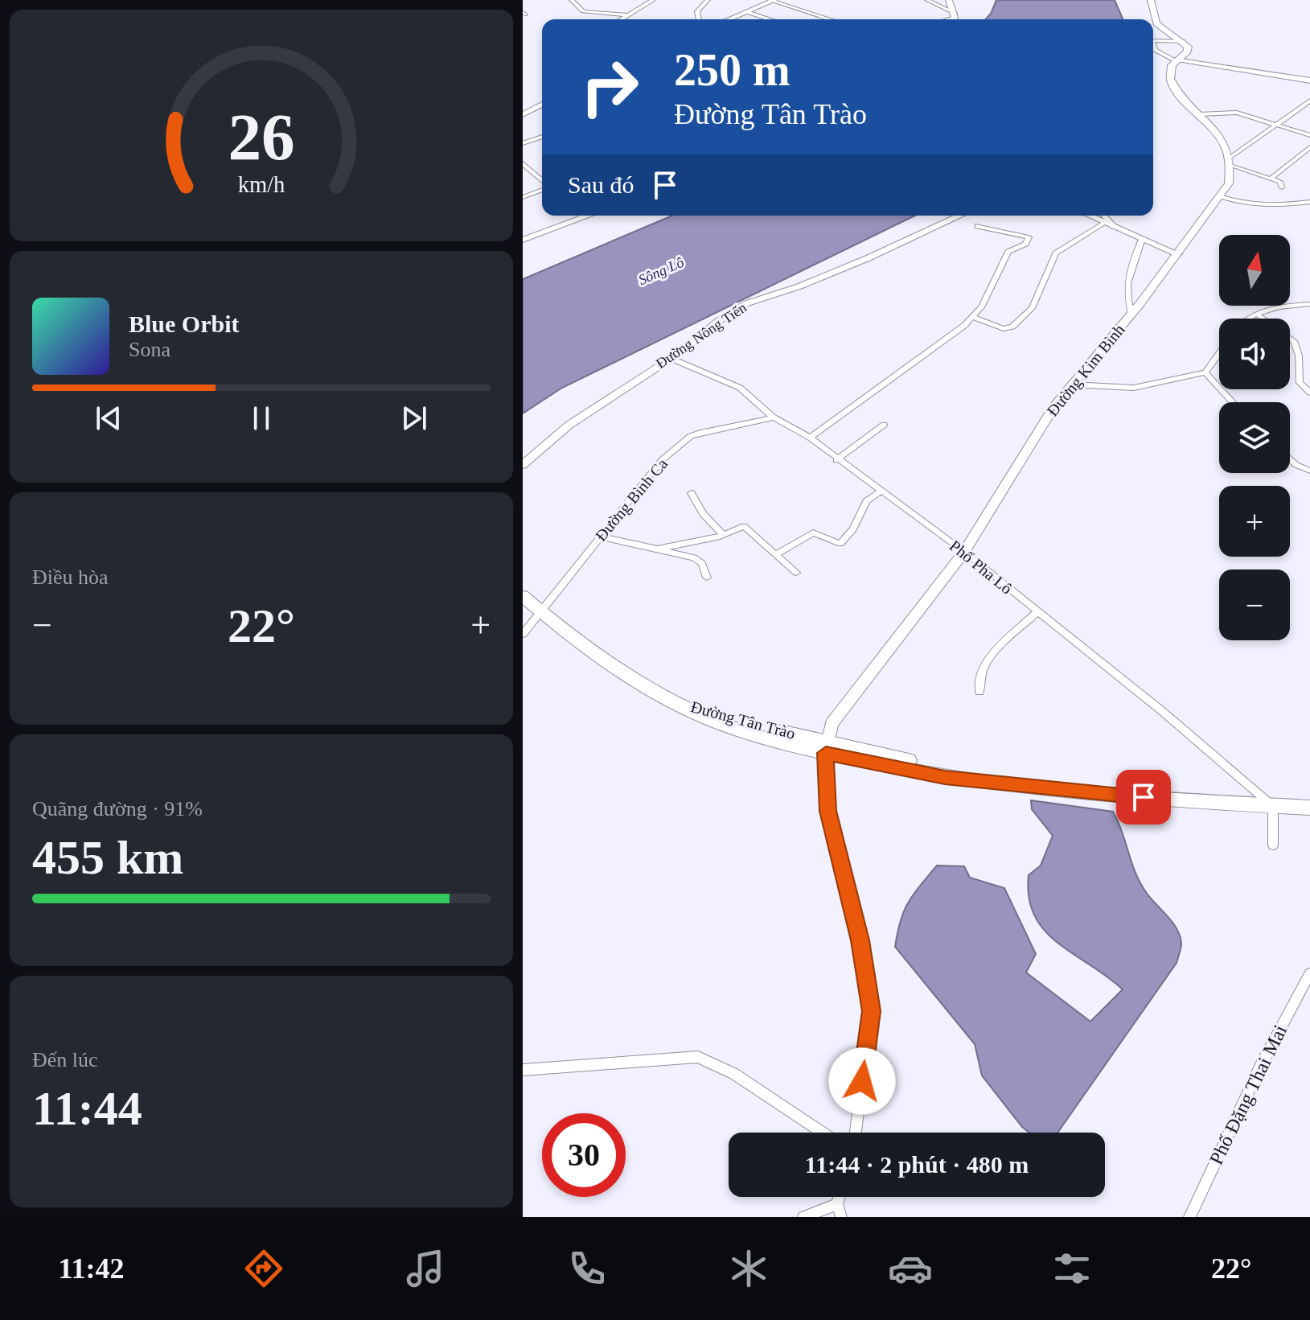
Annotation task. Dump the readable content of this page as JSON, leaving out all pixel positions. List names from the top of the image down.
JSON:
{
  "streets": {
    "highway": ["Đường Tân Trào"],
    "main road": ["Đường Kim Bình"],
    "street": [
      "Đường Nông Tiến",
      "Đường Bình Ca",
      "Phố Pha Lô",
      "Phố Đặng Thai Mai"
    ]
  },
  "crossings": [
    ["Đường Nông Tiến", "Phố Pha Lô"],
    ["Đường Kim Bình", "Phố Pha Lô"],
    ["Đường Kim Bình", "Đường Tân Trào"],
    ["Đường Bình Ca", "Phố Pha Lô"],
    ["Đường Bình Ca", "Đường Tân Trào"],
    ["Phố Pha Lô", "Đường Tân Trào"]
  ],
  "water": ["Sông Lô"],
  "north": "top",
  "page": {
    "turn": ["250 m", "Đường Tân Trào"],
    "then": "Sau đó",
    "map_buttons": ["+", "−"],
    "song": ["Blue Orbit", "Sona"],
    "tile": [
      "Điều hòa",
      ["Quãng đường · 91%", "455 km"],
      ["Đến lúc", "11:44"]
    ],
    "heat": ["−", "22°", "+"],
    "limit": "30",
    "trip": "11:44 · 2 phút · 480 m",
    "tabs": ["11:42", "22°"],
    "gauge": ["26", "km/h"]
  }
}
